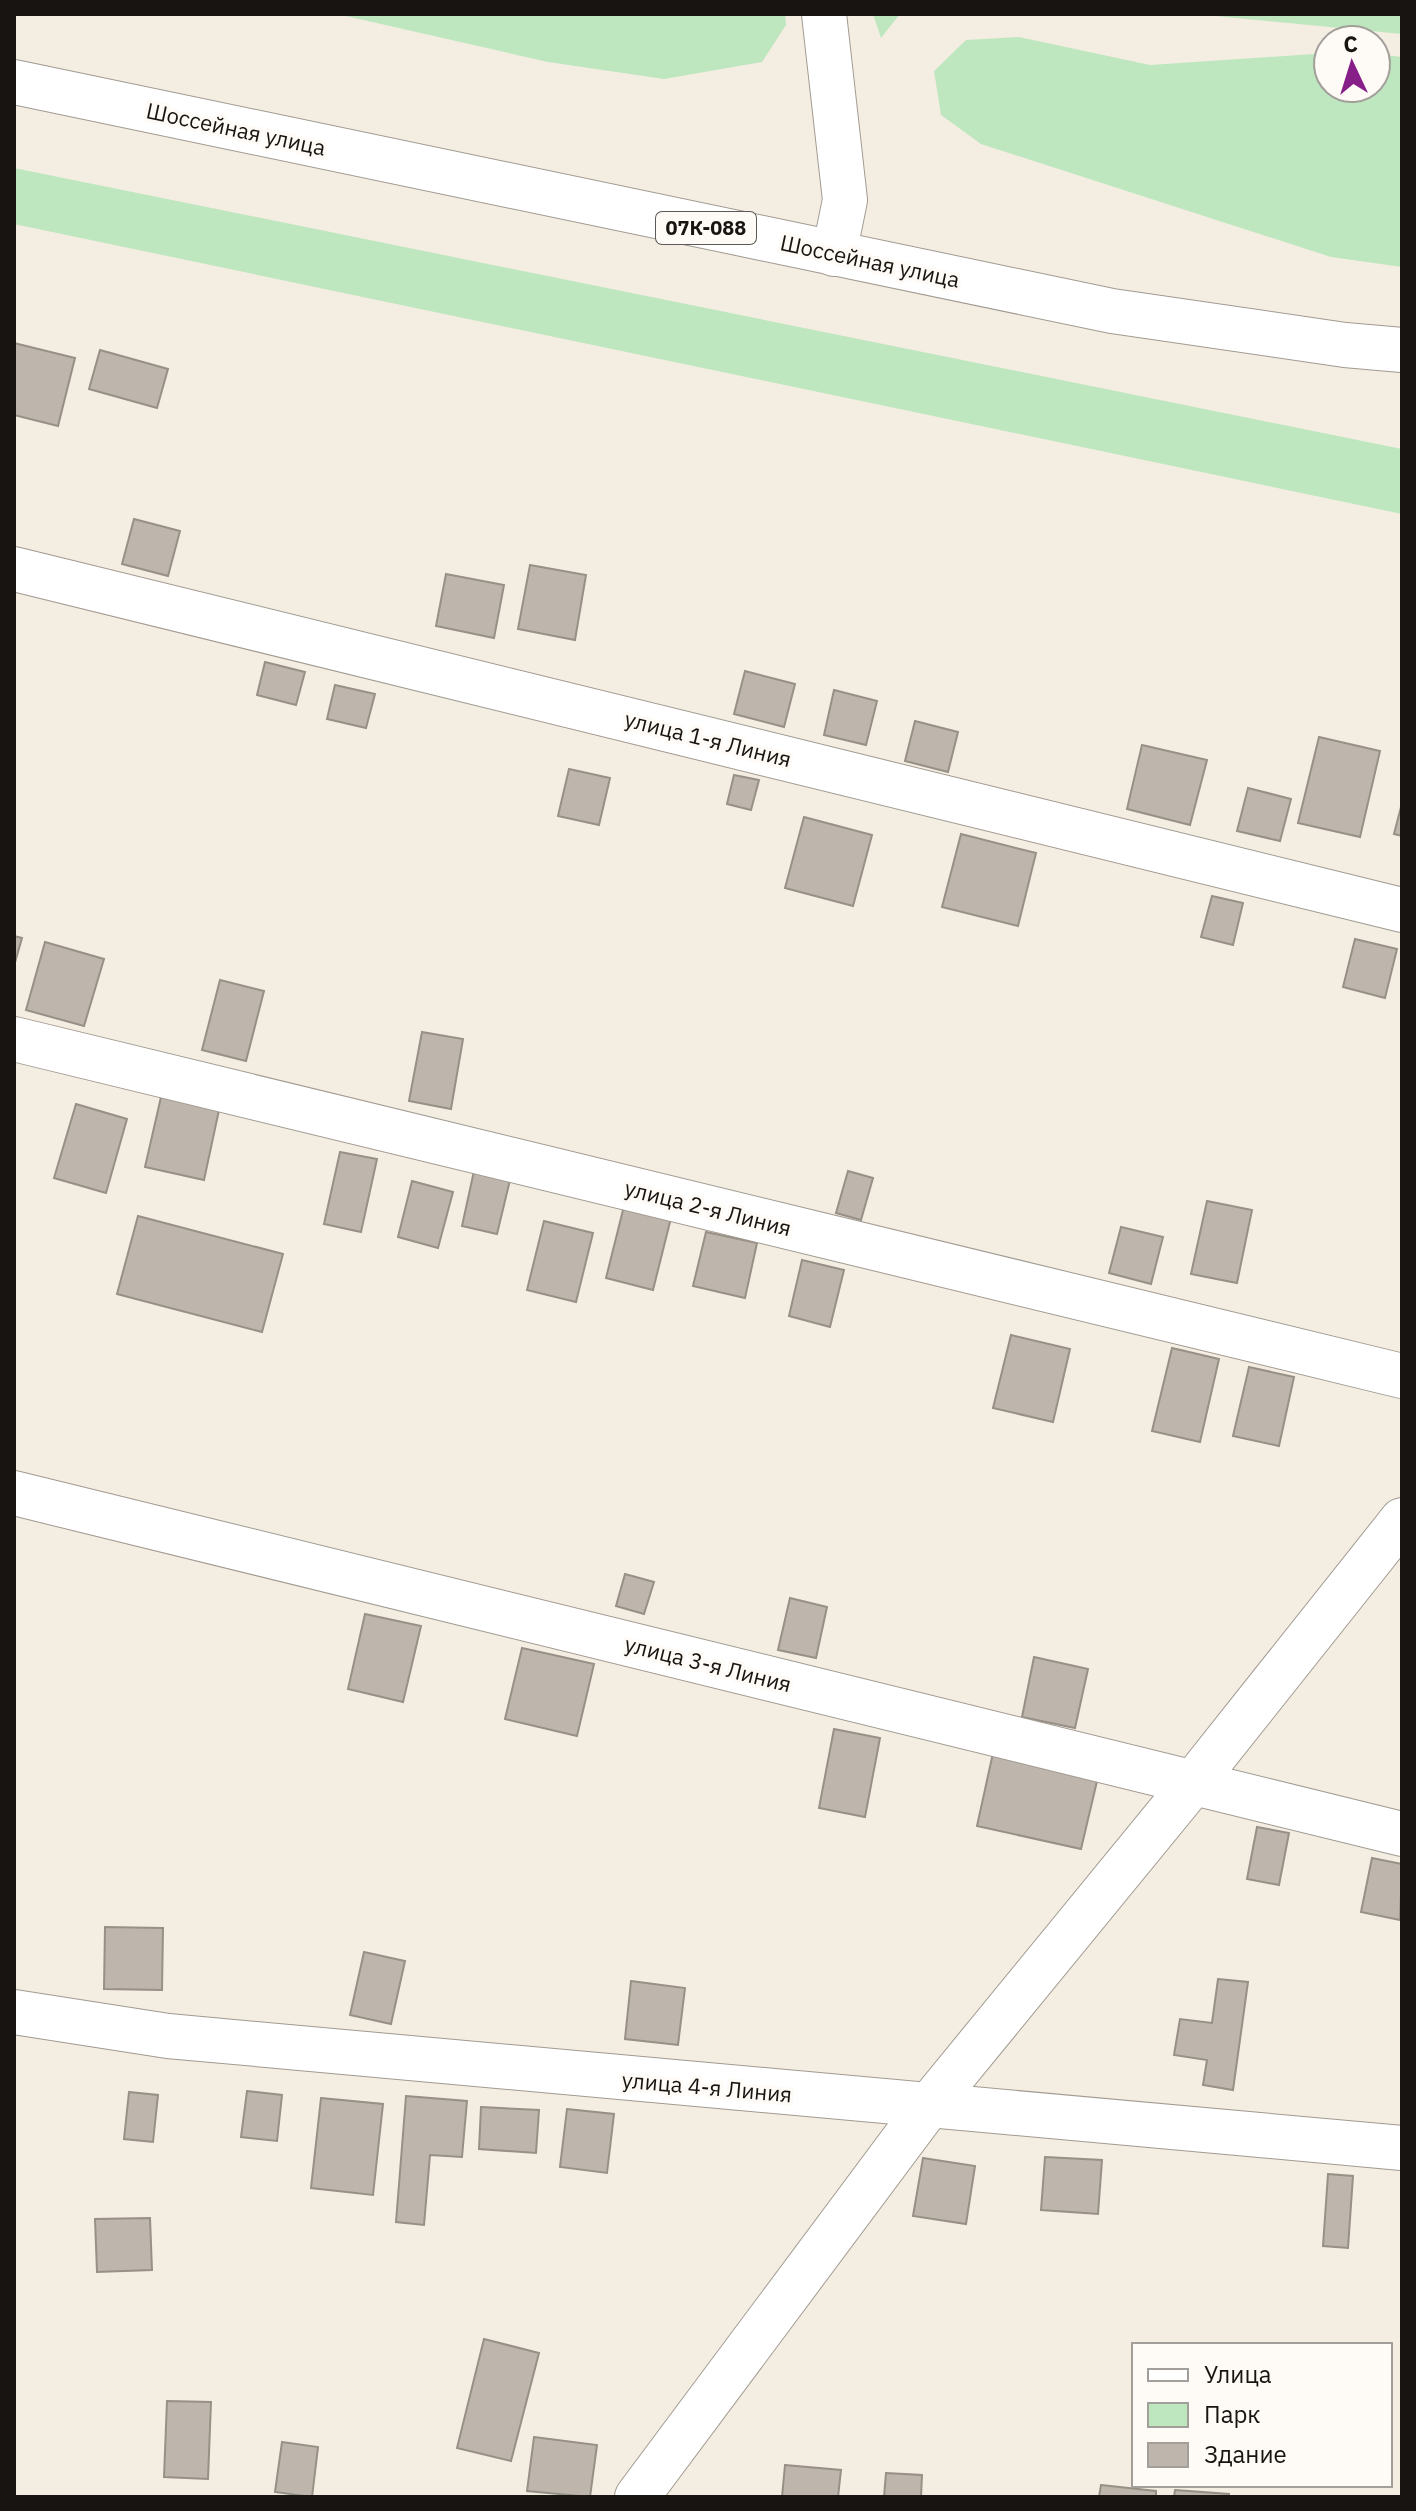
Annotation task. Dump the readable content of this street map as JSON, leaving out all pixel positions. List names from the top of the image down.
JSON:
{
  "streets": {
    "street": [
      "Шоссейная улица",
      "07К-088",
      "улица 1-я Линия",
      "улица 2-я Линия",
      "улица 3-я Линия",
      "улица 4-я Линия"
    ]
  },
  "legend": ["Улица", "Парк", "Здание"],
  "north": "top"
}
